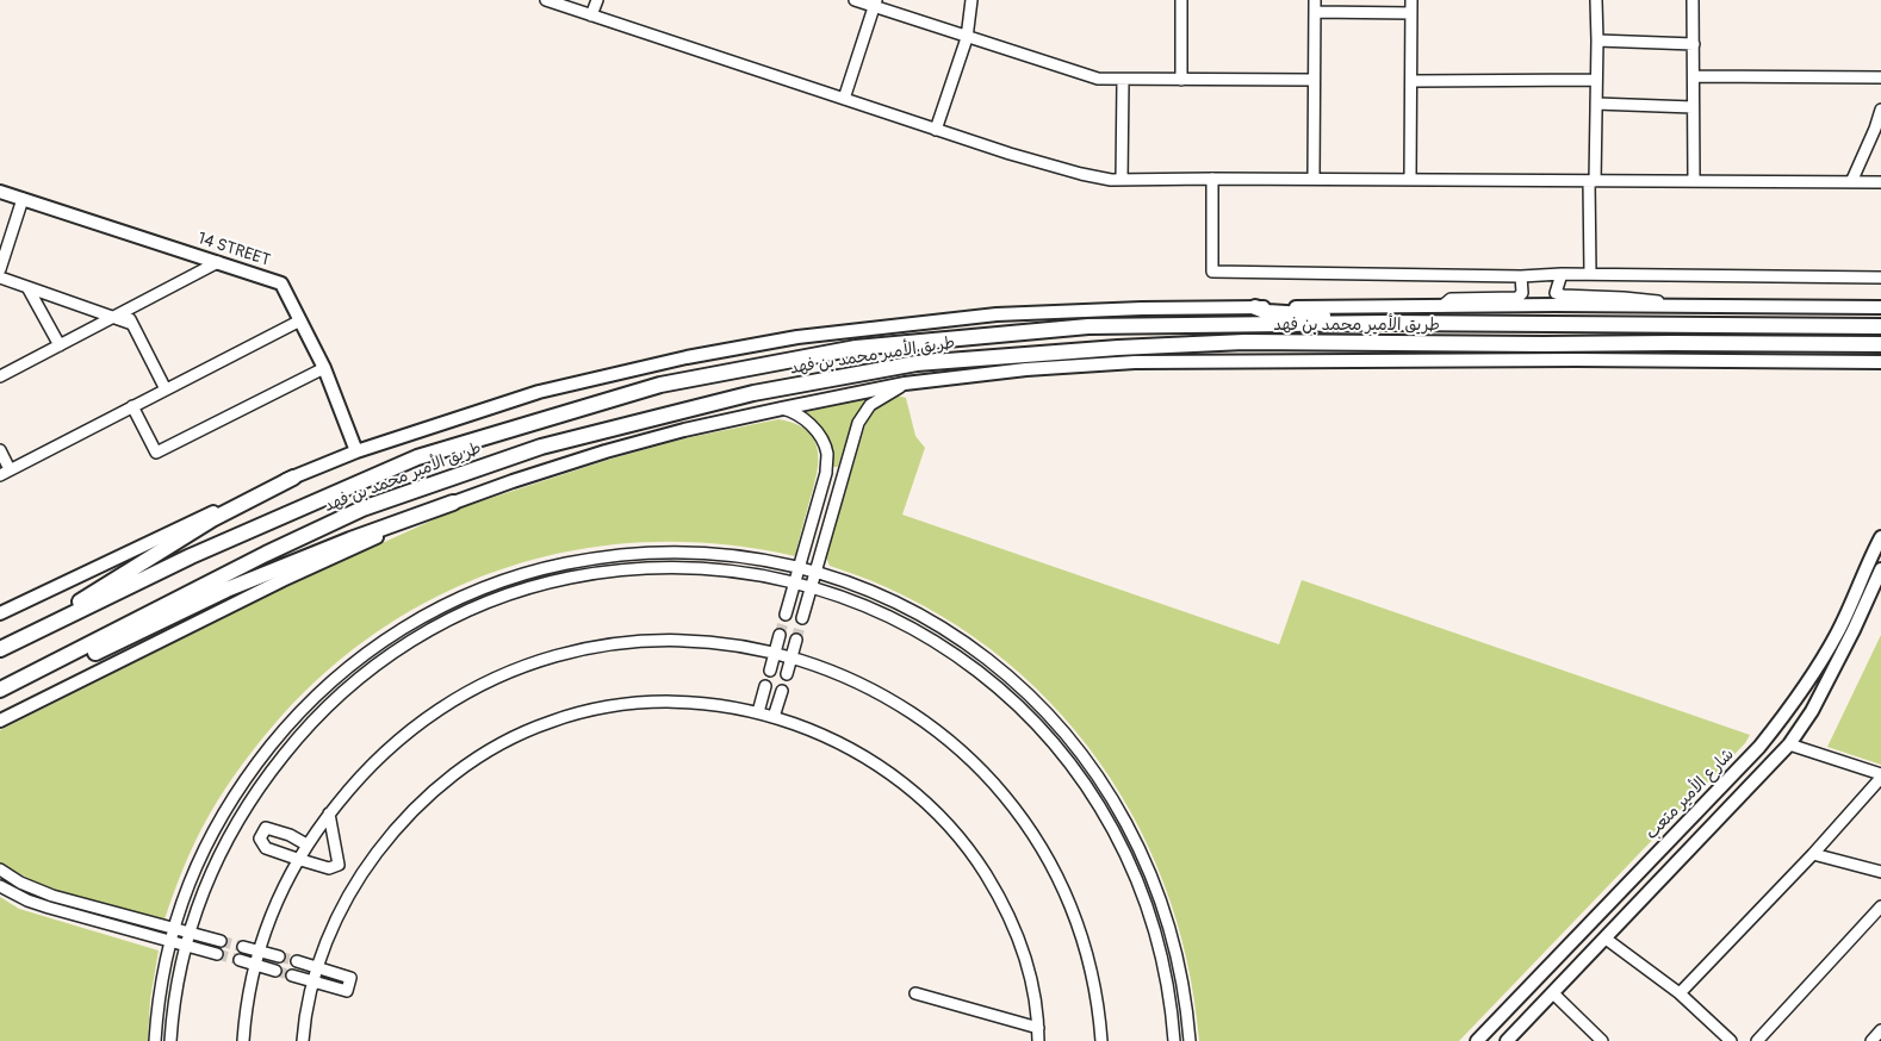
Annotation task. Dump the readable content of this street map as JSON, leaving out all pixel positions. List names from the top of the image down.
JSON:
{
  "streets": {
    "highway": ["طريق الأمير محمد بن فهد"],
    "main road": ["14 STREET", "شارع الأمير متعب"]
  }
}
